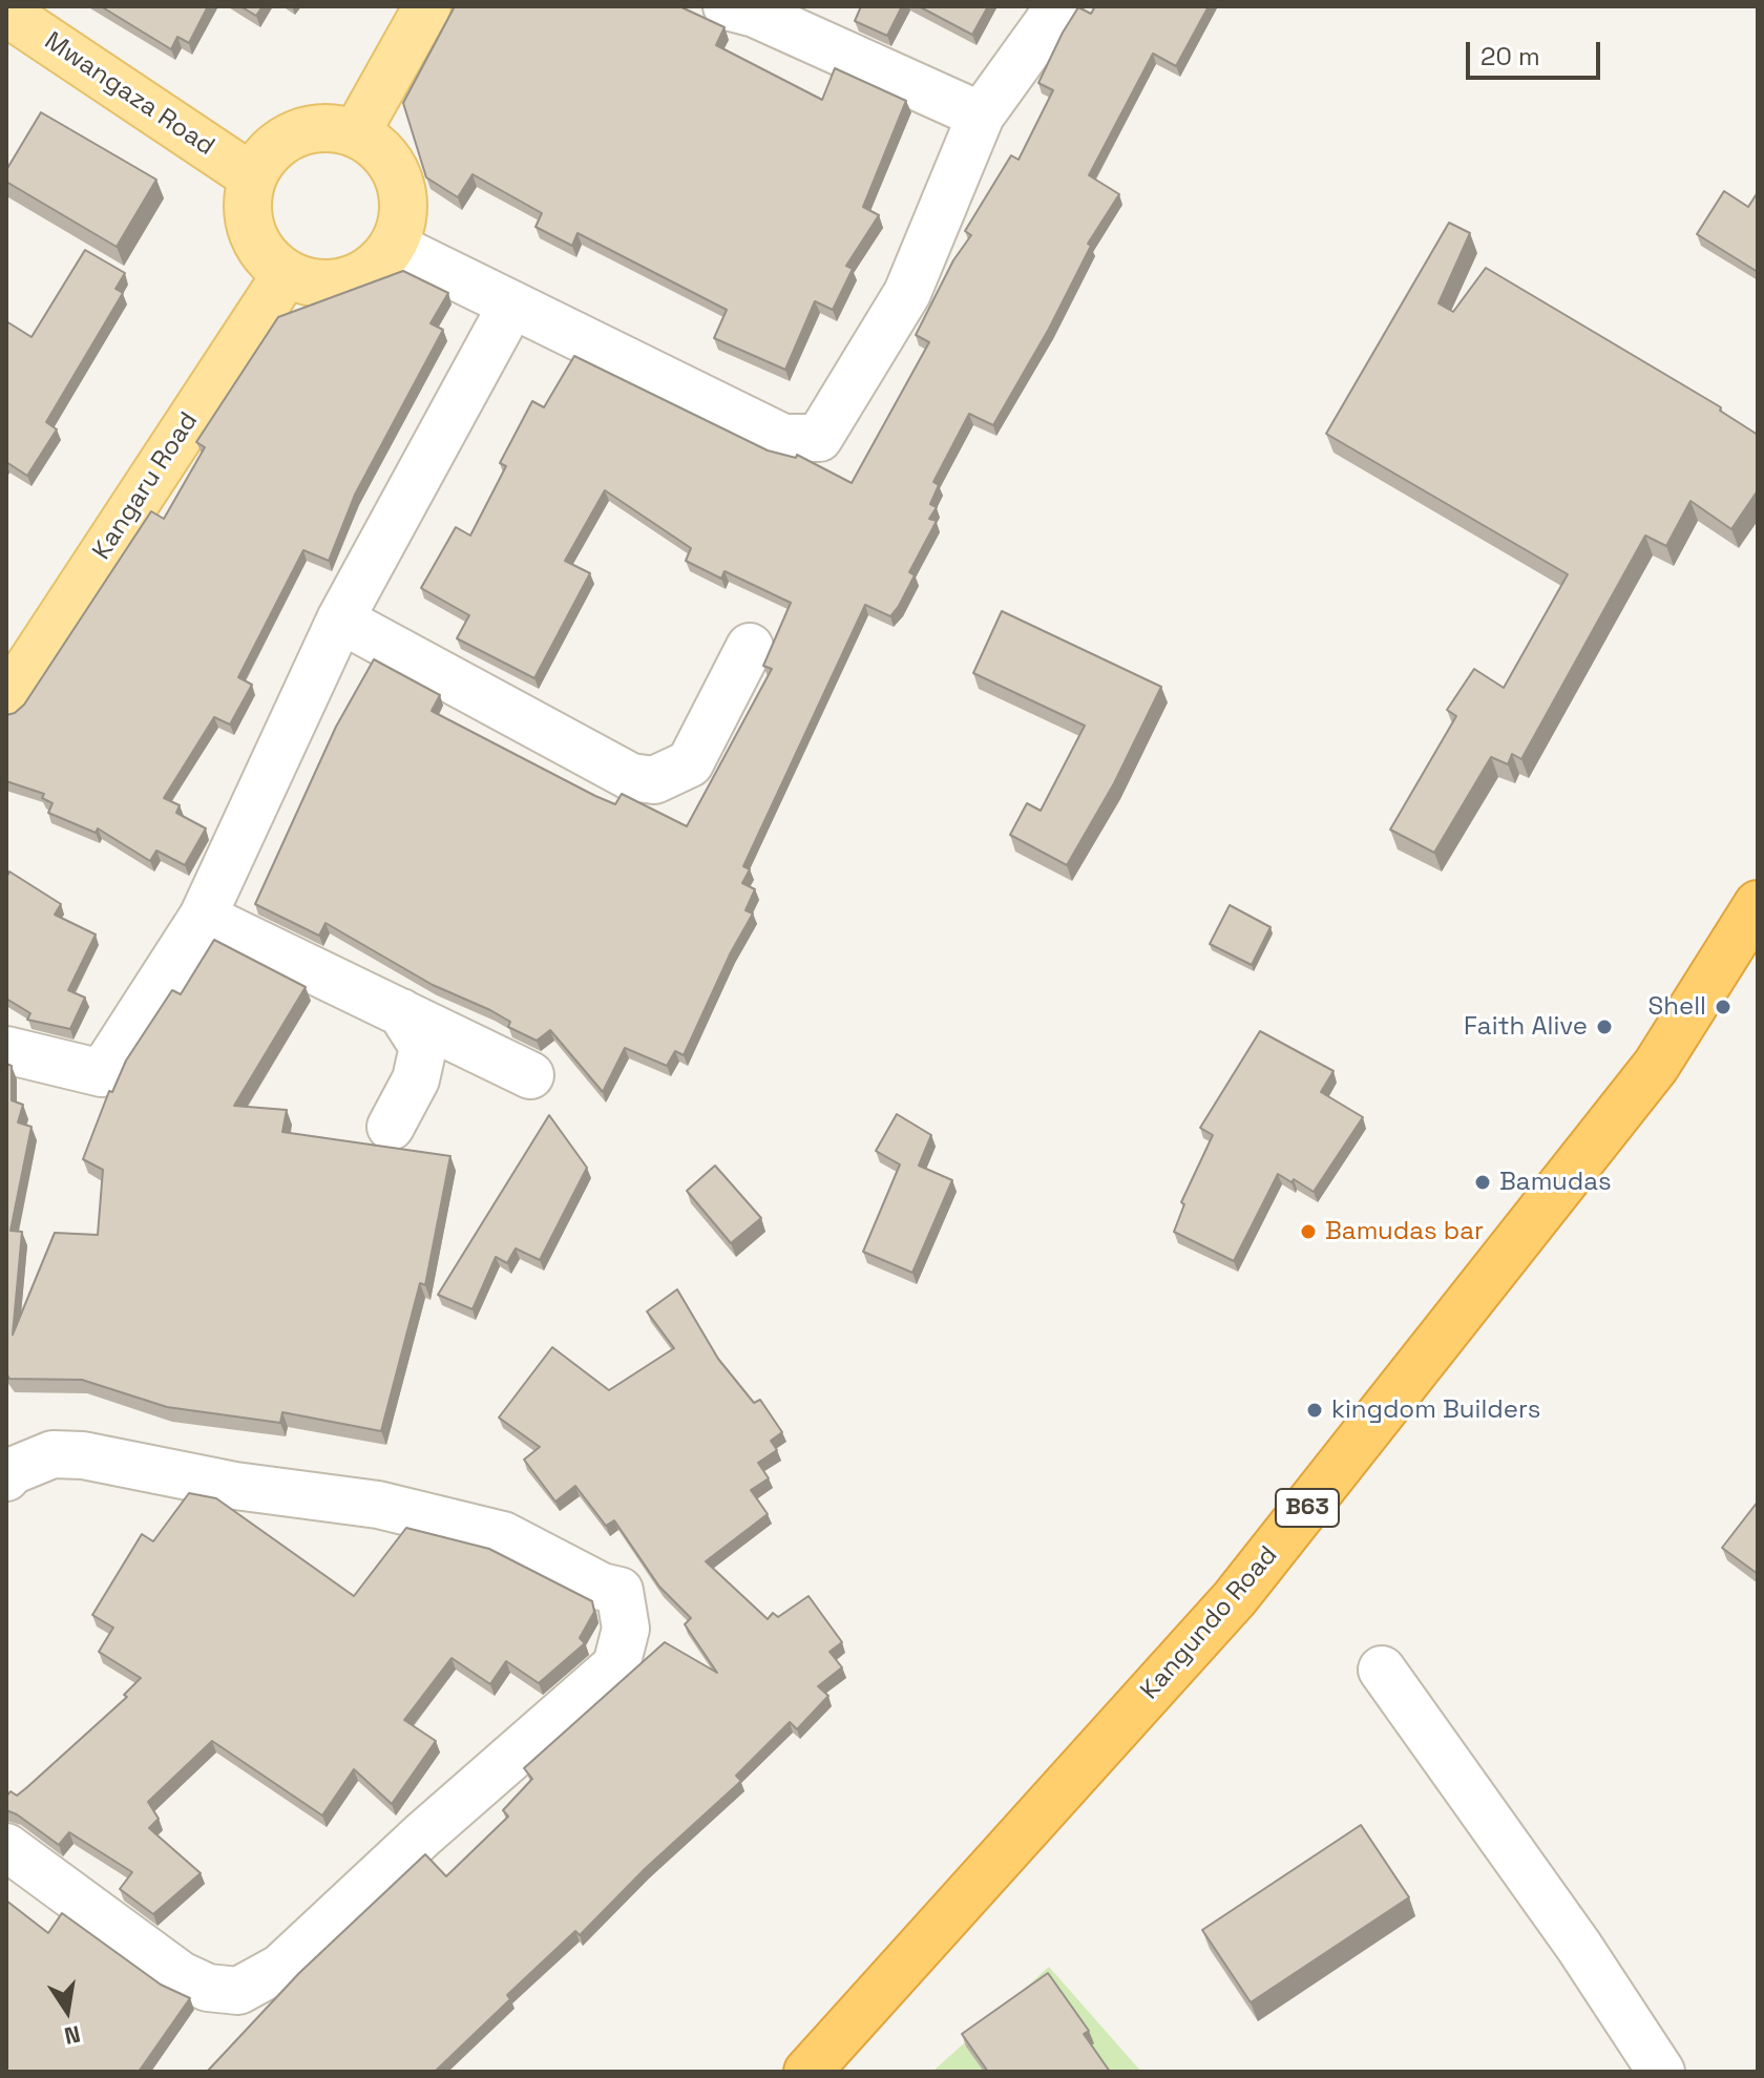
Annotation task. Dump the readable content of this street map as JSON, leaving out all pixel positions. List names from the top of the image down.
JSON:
{
  "streets": {
    "highway": ["B63", "Kangundo Road"],
    "main road": ["Mwangaza Road", "Kangaru Road"]
  },
  "crossings": [
    ["Mwangaza Road", "Kangaru Road"]
  ],
  "places": [
    "Shell",
    "Faith Alive",
    "Bamudas",
    "Bamudas bar",
    "kingdom Builders"
  ],
  "scale_bar": "20 m",
  "north": "bottom"
}
